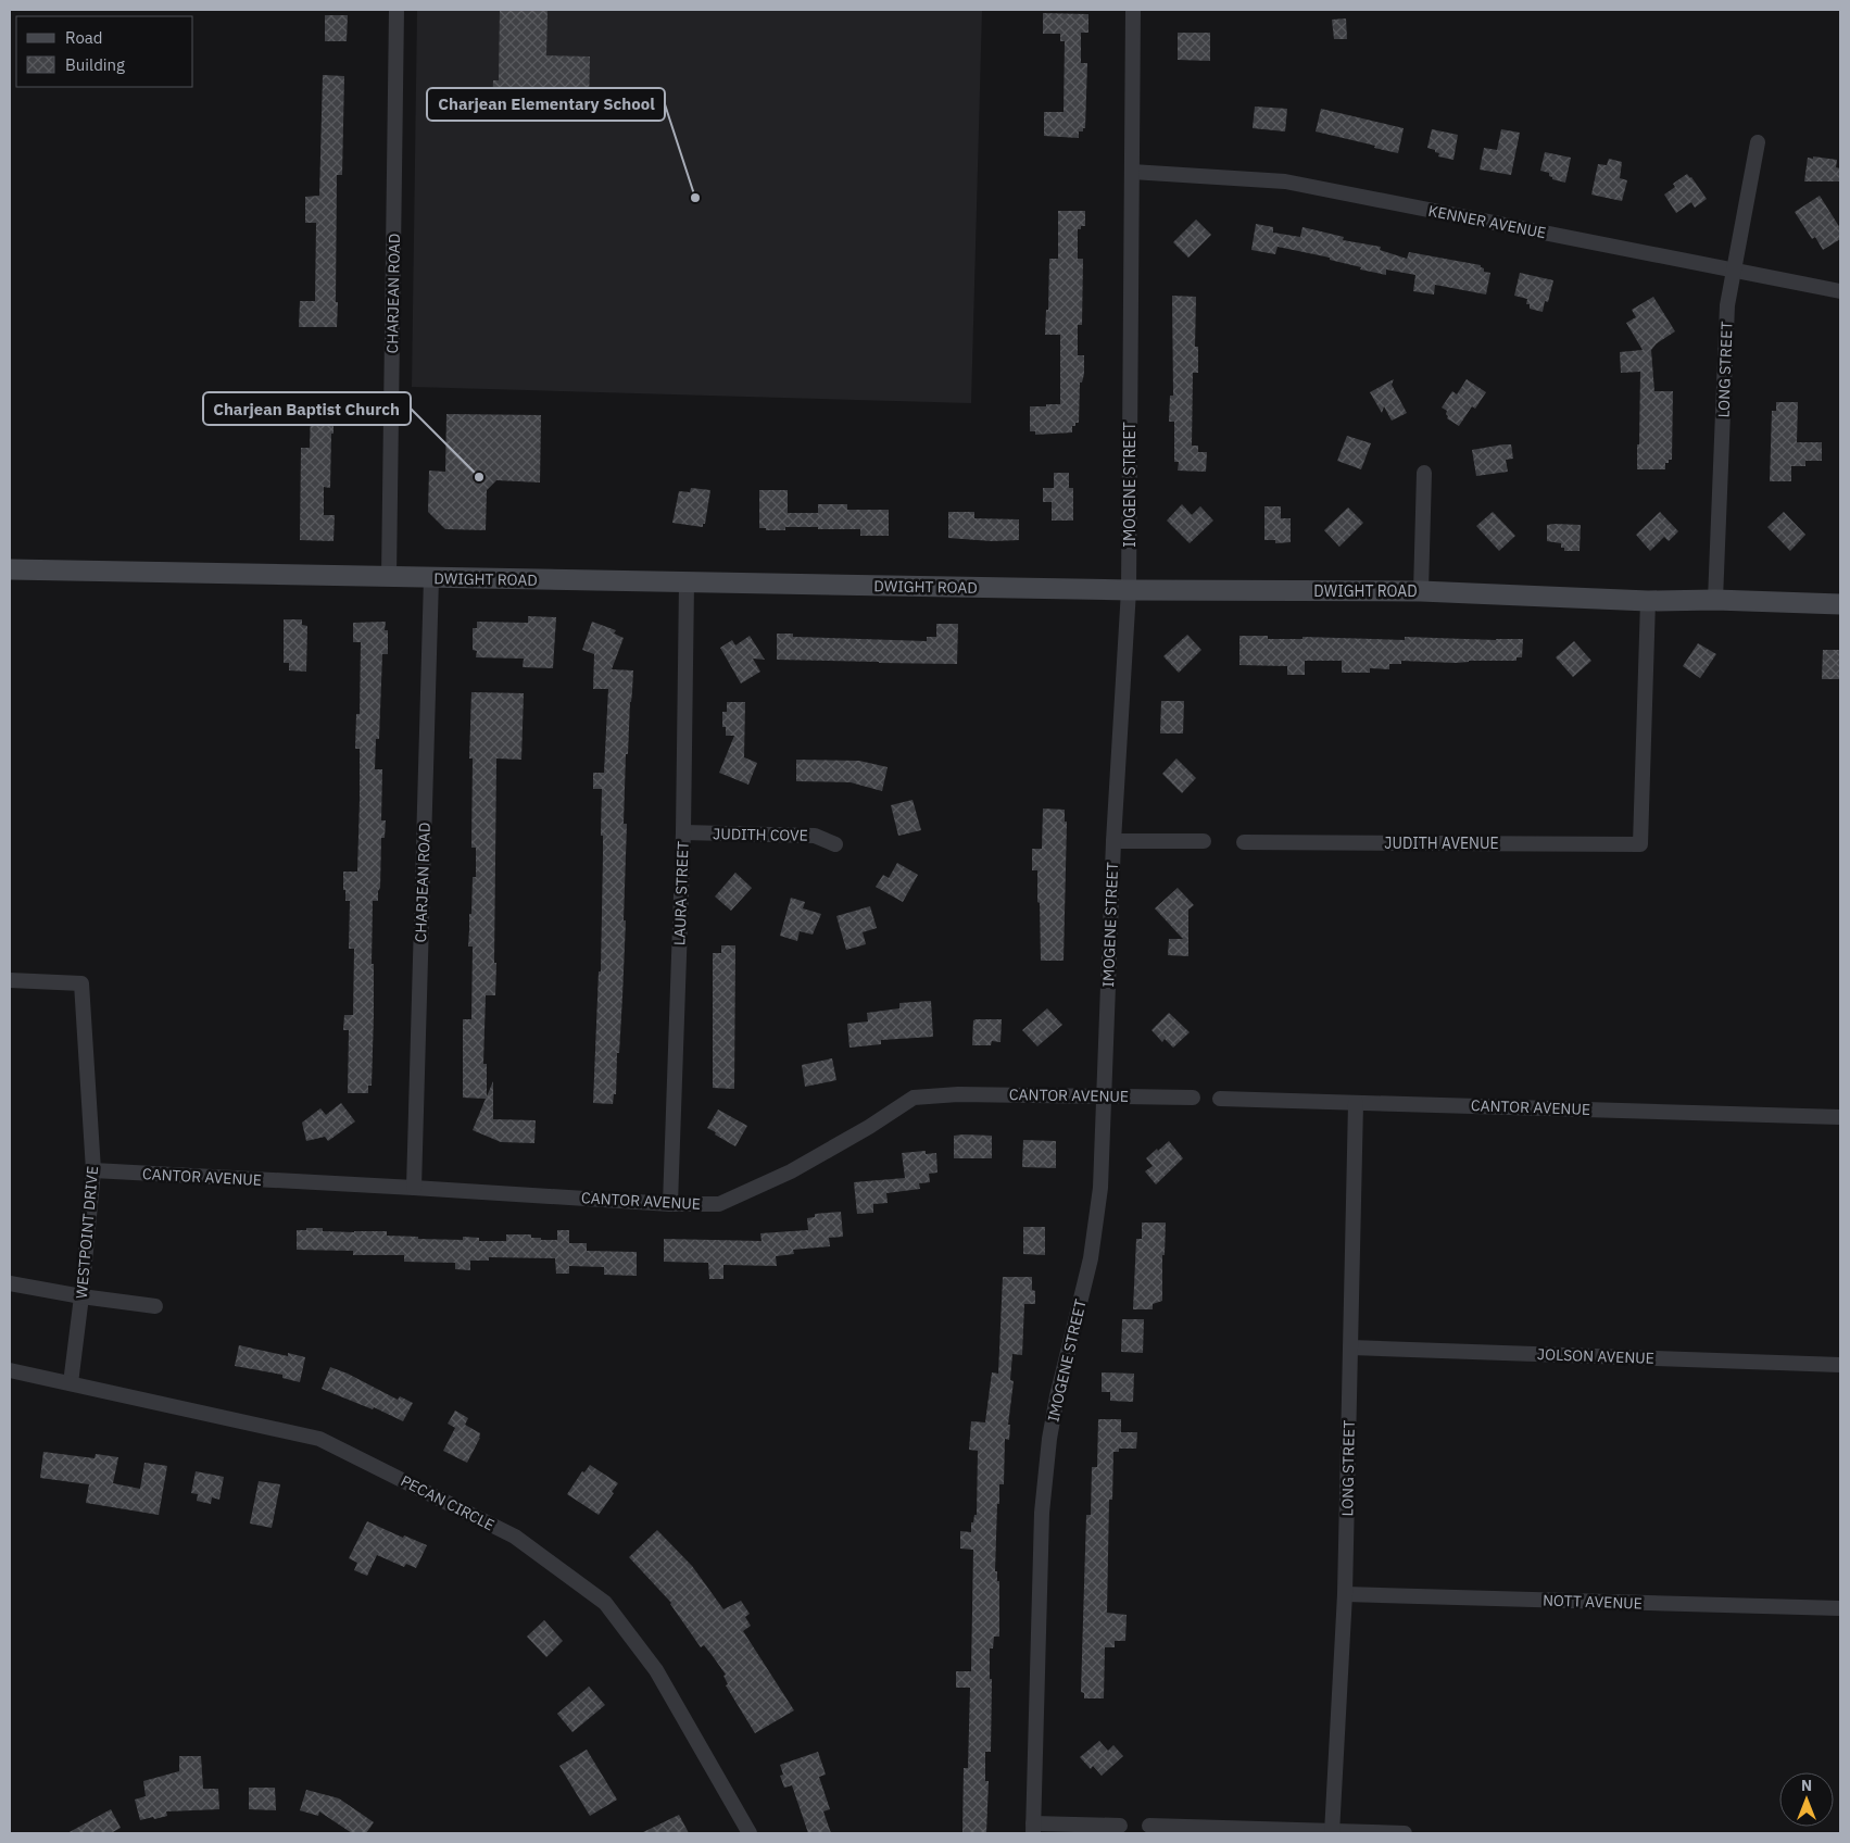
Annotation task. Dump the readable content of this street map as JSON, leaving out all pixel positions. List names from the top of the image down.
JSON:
{
  "streets": {
    "street": [
      "KENNER AVENUE",
      "CHARJEAN ROAD",
      "LONG STREET",
      "IMOGENE STREET",
      "DWIGHT ROAD",
      "JUDITH COVE",
      "JUDITH AVENUE",
      "LAURA STREET",
      "CANTOR AVENUE",
      "WESTPOINT DRIVE",
      "JOLSON AVENUE",
      "PECAN CIRCLE",
      "NOTT AVENUE"
    ]
  },
  "crossings": [
    ["KENNER AVENUE", "LONG STREET"],
    ["KENNER AVENUE", "IMOGENE STREET"],
    ["CHARJEAN ROAD", "DWIGHT ROAD"],
    ["CHARJEAN ROAD", "CANTOR AVENUE"],
    ["LONG STREET", "DWIGHT ROAD"],
    ["LONG STREET", "CANTOR AVENUE"],
    ["LONG STREET", "JOLSON AVENUE"],
    ["LONG STREET", "NOTT AVENUE"],
    ["IMOGENE STREET", "DWIGHT ROAD"],
    ["IMOGENE STREET", "CANTOR AVENUE"],
    ["DWIGHT ROAD", "JUDITH AVENUE"],
    ["DWIGHT ROAD", "LAURA STREET"],
    ["JUDITH COVE", "LAURA STREET"],
    ["LAURA STREET", "CANTOR AVENUE"],
    ["CANTOR AVENUE", "WESTPOINT DRIVE"],
    ["WESTPOINT DRIVE", "PECAN CIRCLE"]
  ],
  "places": ["Charjean Elementary School", "Charjean Baptist Church"],
  "legend": ["Road", "Building"],
  "north": "top"
}
